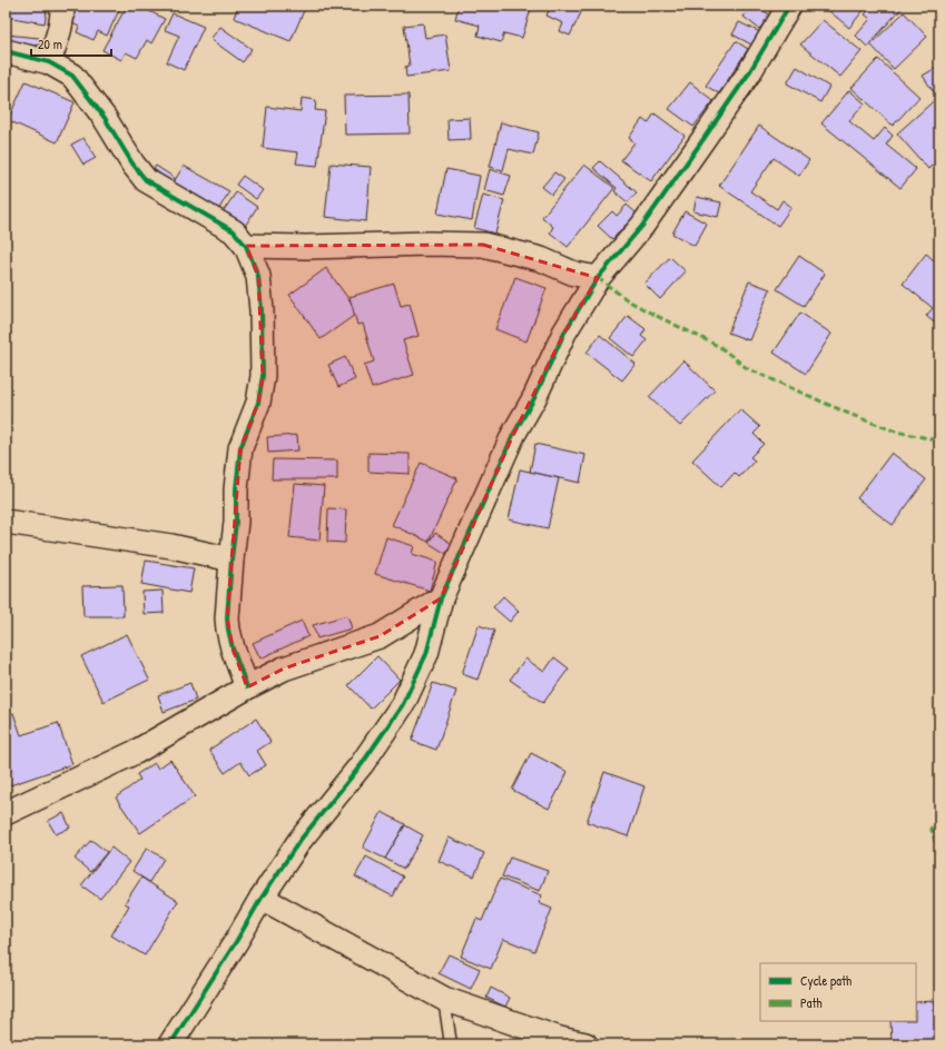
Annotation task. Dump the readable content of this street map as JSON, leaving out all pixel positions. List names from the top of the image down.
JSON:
{
  "legend": ["Cycle path", "Path"],
  "scale_bar": "20 m"
}
